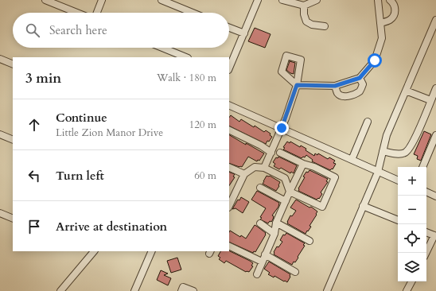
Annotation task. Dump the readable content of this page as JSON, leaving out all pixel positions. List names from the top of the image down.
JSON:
{
  "page": {
    "search": "Search here",
    "heading": ["3 min", "Walk · 180 m"],
    "list": [
      ["Continue", "Little Zion Manor Drive", "120 m"],
      ["Turn left", "60 m"],
      "Arrive at destination"
    ],
    "map_buttons": ["+", "−"]
  }
}
